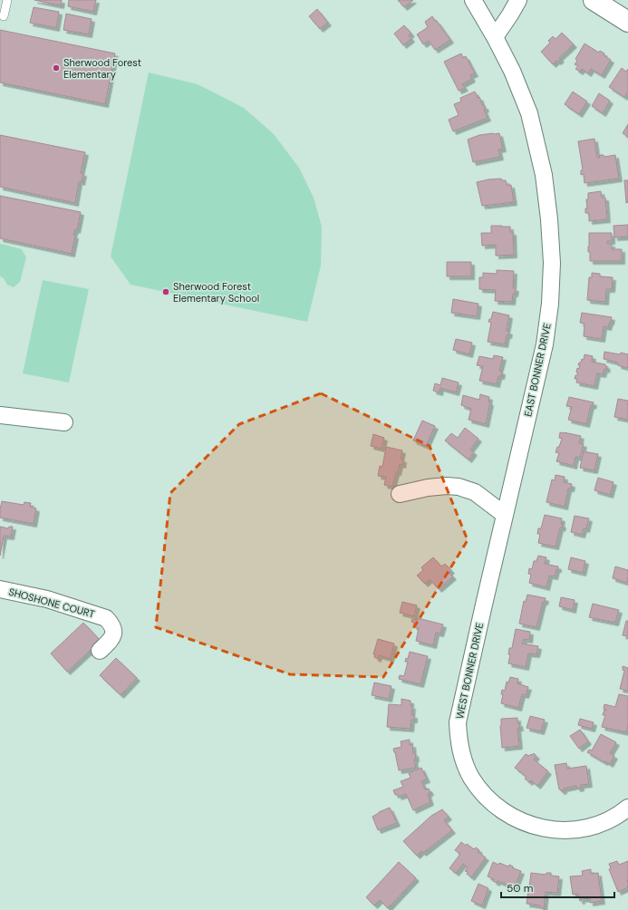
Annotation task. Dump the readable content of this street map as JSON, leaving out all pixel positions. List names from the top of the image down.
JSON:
{
  "streets": {
    "street": ["EAST BONNER DRIVE", "SHOSHONE COURT", "WEST BONNER DRIVE"]
  },
  "crossings": [
    ["EAST BONNER DRIVE", "WEST BONNER DRIVE"]
  ],
  "places": ["Sherwood Forest Elementary", "Sherwood Forest Elementary School"],
  "scale_bar": "50 m"
}
